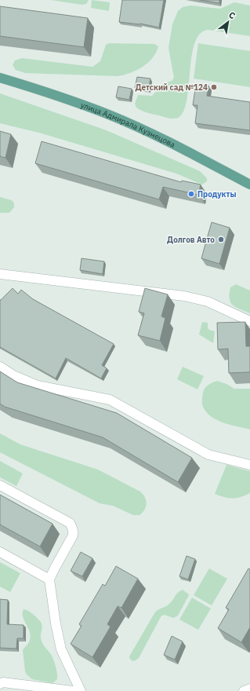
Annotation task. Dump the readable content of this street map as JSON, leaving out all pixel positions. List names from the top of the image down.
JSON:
{
  "streets": {
    "main road": ["улица Адмирала Кузнецова"]
  },
  "places": ["Детский сад №124", "Продукты", "Долгов Авто"],
  "north": "top right"
}
